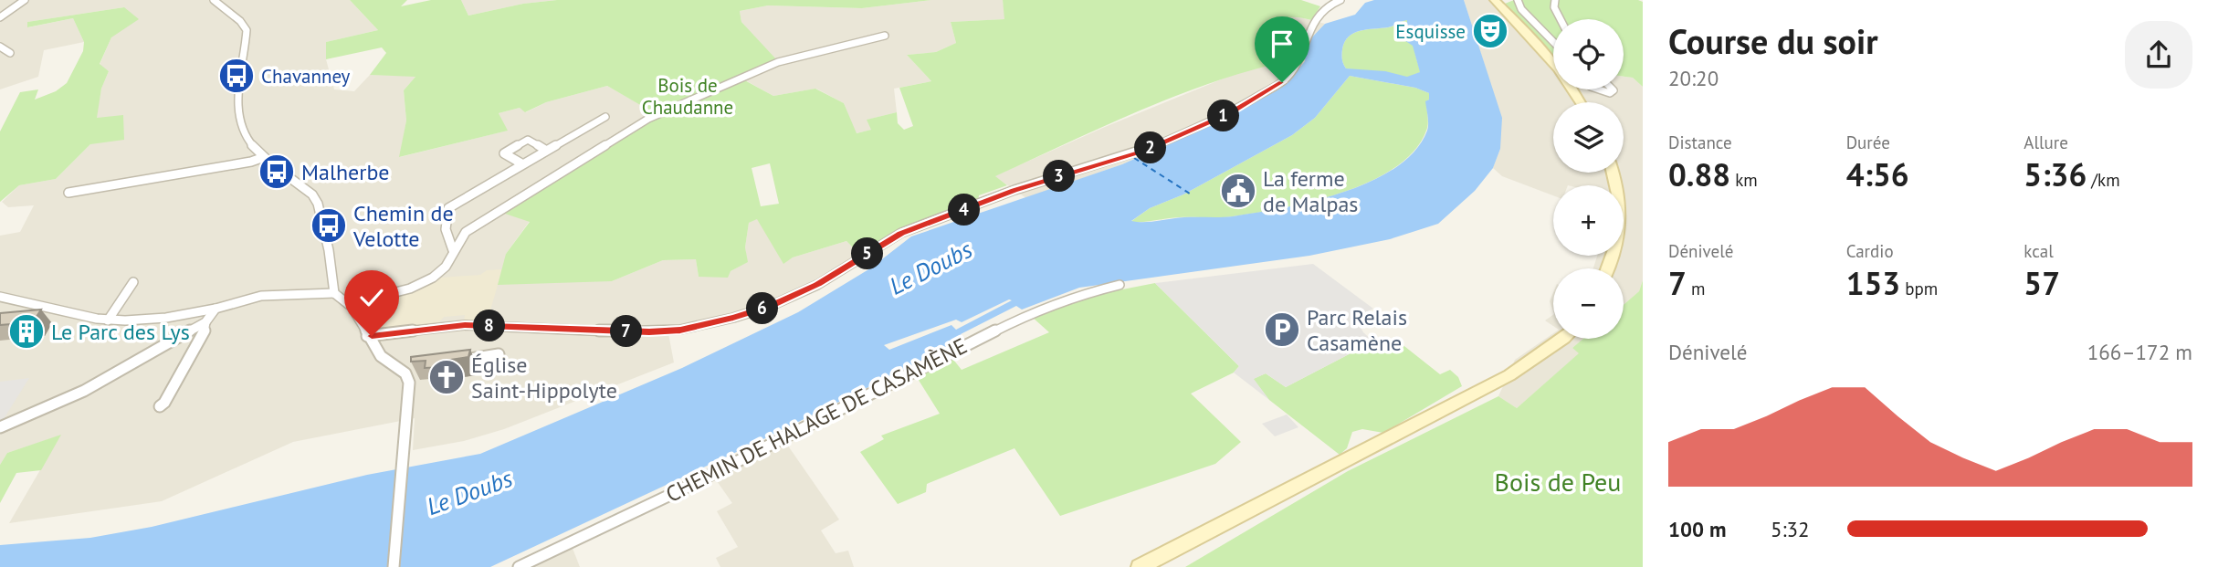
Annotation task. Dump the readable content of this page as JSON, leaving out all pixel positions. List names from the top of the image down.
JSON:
{
  "streets": {
    "street": ["CHEMIN DE HALAGE DE CASAMÈNE"]
  },
  "water": ["Le Doubs"],
  "parks": ["Bois de Chaudanne", "Bois de Peu"],
  "places": {
    "theatre": ["Esquisse"],
    "bus stop": ["Chavanney", "Malherbe", "Chemin de Velotte"],
    "public building": ["La ferme de Malpas"],
    "parking": ["Parc Relais Casamène"],
    "building": ["Le Parc des Lys"],
    "church": ["Église Saint-Hippolyte"]
  },
  "page": {
    "heading": ["Course du soir", "20:20"],
    "map_buttons": ["+", "−"],
    "pins": [
      "1",
      "2",
      "3",
      "4",
      "5",
      "6",
      "8",
      "7"
    ],
    "stats": [
      ["Distance", "0.88 km"],
      ["Durée", "4:56"],
      ["Allure", "5:36 /km"],
      ["Dénivelé", "7 m"],
      ["Cardio", "153 bpm"],
      ["kcal", "57"]
    ],
    "chart": ["Dénivelé", "166–172 m"],
    "list": [
      {
        "name": "100 m",
        "note": "5:32"
      }
    ]
  }
}
